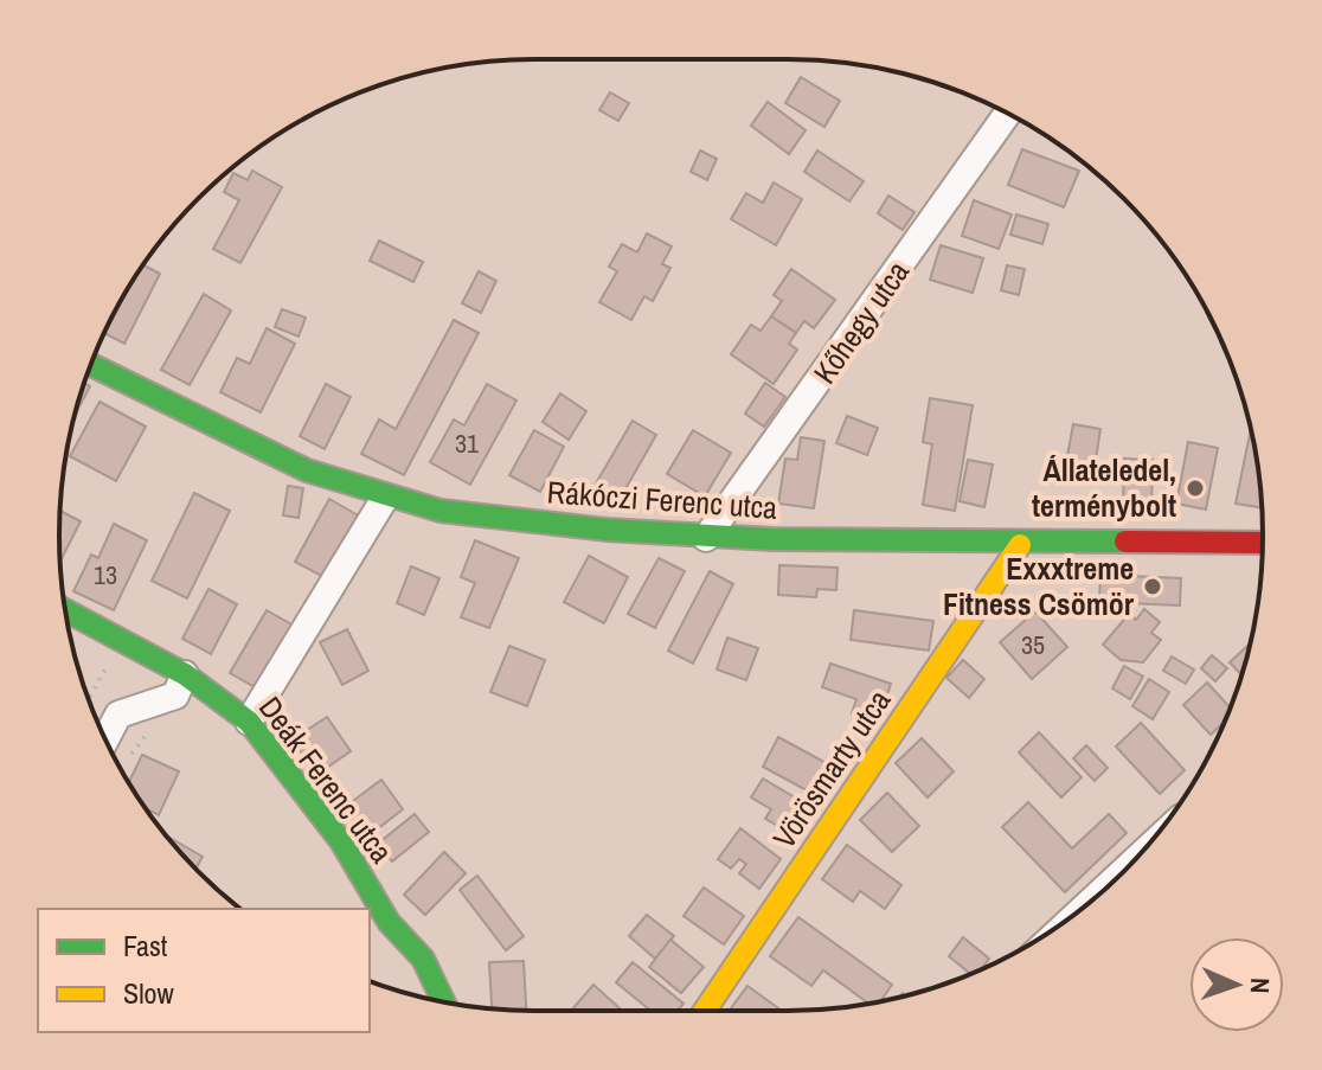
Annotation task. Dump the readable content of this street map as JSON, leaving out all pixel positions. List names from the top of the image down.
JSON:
{
  "streets": {
    "street": [
      "Kőhegy utca",
      "Rákóczi Ferenc utca",
      "Vörösmarty utca",
      "Deák Ferenc utca"
    ]
  },
  "crossings": [
    ["Kőhegy utca", "Rákóczi Ferenc utca"],
    ["Rákóczi Ferenc utca", "Vörösmarty utca"]
  ],
  "places": ["Állateledel, terménybolt", "Exxxtreme Fitness Csömör"],
  "house_numbers": ["31", "13", "35"],
  "legend": ["Fast", "Slow"],
  "north": "right"
}
